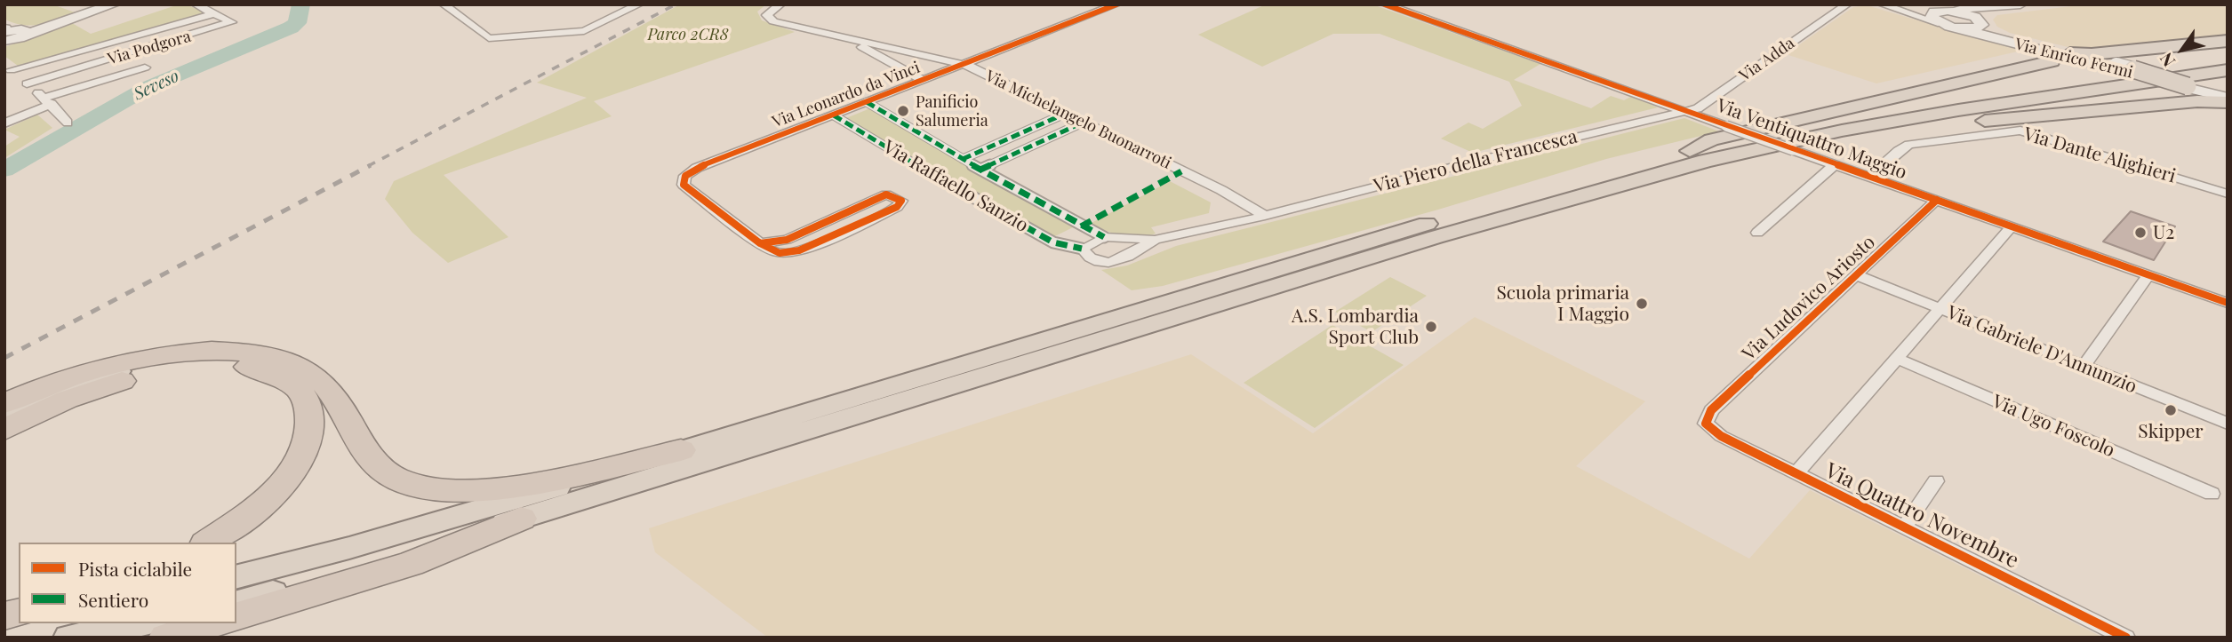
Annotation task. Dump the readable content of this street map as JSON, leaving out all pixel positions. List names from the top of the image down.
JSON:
{
  "streets": {
    "street": [
      "Via Podgora",
      "Via Enrico Fermi",
      "Via Adda",
      "Via Leonardo da Vinci",
      "Via Michelangelo Buonarroti",
      "Via Ventiquattro Maggio",
      "Via Dante Alighieri",
      "Via Piero della Francesca",
      "Via Raffaello Sanzio",
      "Via Ludovico Ariosto",
      "Via Gabriele D'Annunzio",
      "Via Ugo Foscolo",
      "Via Quattro Novembre"
    ]
  },
  "crossings": [
    ["Via Adda", "Via Ventiquattro Maggio"],
    ["Via Adda", "Via Piero della Francesca"],
    ["Via Leonardo da Vinci", "Via Michelangelo Buonarroti"],
    ["Via Leonardo da Vinci", "Via Raffaello Sanzio"],
    ["Via Michelangelo Buonarroti", "Via Piero della Francesca"],
    ["Via Ventiquattro Maggio", "Via Dante Alighieri"],
    ["Via Ventiquattro Maggio", "Via Piero della Francesca"],
    ["Via Ventiquattro Maggio", "Via Ludovico Ariosto"],
    ["Via Ludovico Ariosto", "Via Gabriele D'Annunzio"],
    ["Via Ludovico Ariosto", "Via Quattro Novembre"]
  ],
  "water": ["Seveso"],
  "parks": ["Parco 2CR8"],
  "places": [
    "Panificio Salumeria",
    "U2",
    "Scuola primaria I Maggio",
    "A.S. Lombardia Sport Club",
    "Skipper"
  ],
  "legend": ["Pista ciclabile", "Sentiero"],
  "north": "bottom left"
}
